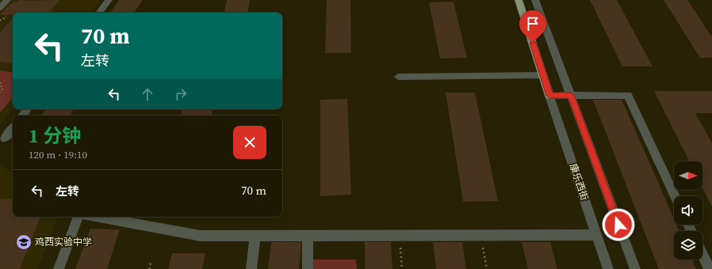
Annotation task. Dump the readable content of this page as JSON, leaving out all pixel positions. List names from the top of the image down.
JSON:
{
  "streets": {
    "street": ["康乐西街"]
  },
  "places": {
    "school or university": ["鸡西实验中学"]
  },
  "north": "right",
  "page": {
    "turn": ["70 m", "左转"],
    "heading": ["1 分钟", "120 m · 19:10"],
    "list": [
      {
        "name": "左转",
        "value": "70 m"
      }
    ]
  }
}
